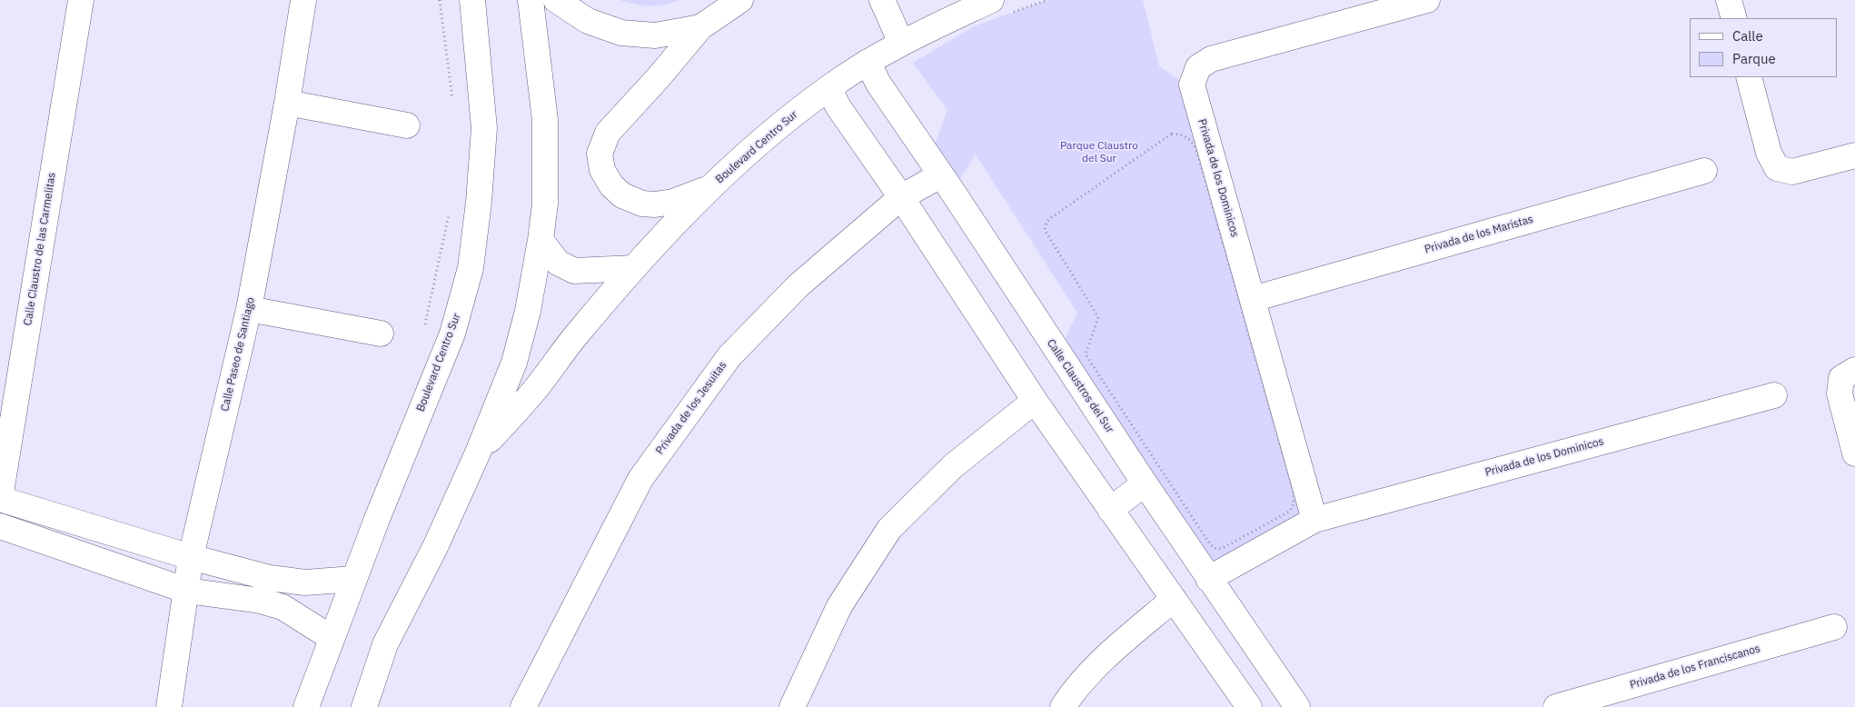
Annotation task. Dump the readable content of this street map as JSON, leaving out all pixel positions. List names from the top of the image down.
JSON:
{
  "streets": {
    "street": [
      "Boulevard Centro Sur",
      "Privada de los Dominicos",
      "Privada de los Maristas",
      "Calle Claustro de las Carmelitas",
      "Calle Paseo de Santiago",
      "Calle Claustros del Sur",
      "Privada de los Jesuitas",
      "Privada de los Franciscanos"
    ]
  },
  "crossings": [
    ["Boulevard Centro Sur", "Calle Claustros del Sur"],
    ["Privada de los Dominicos", "Privada de los Maristas"],
    ["Privada de los Dominicos", "Calle Claustros del Sur"],
    ["Calle Claustros del Sur", "Privada de los Jesuitas"]
  ],
  "parks": ["Parque Claustro del Sur"],
  "legend": ["Calle", "Parque"]
}
